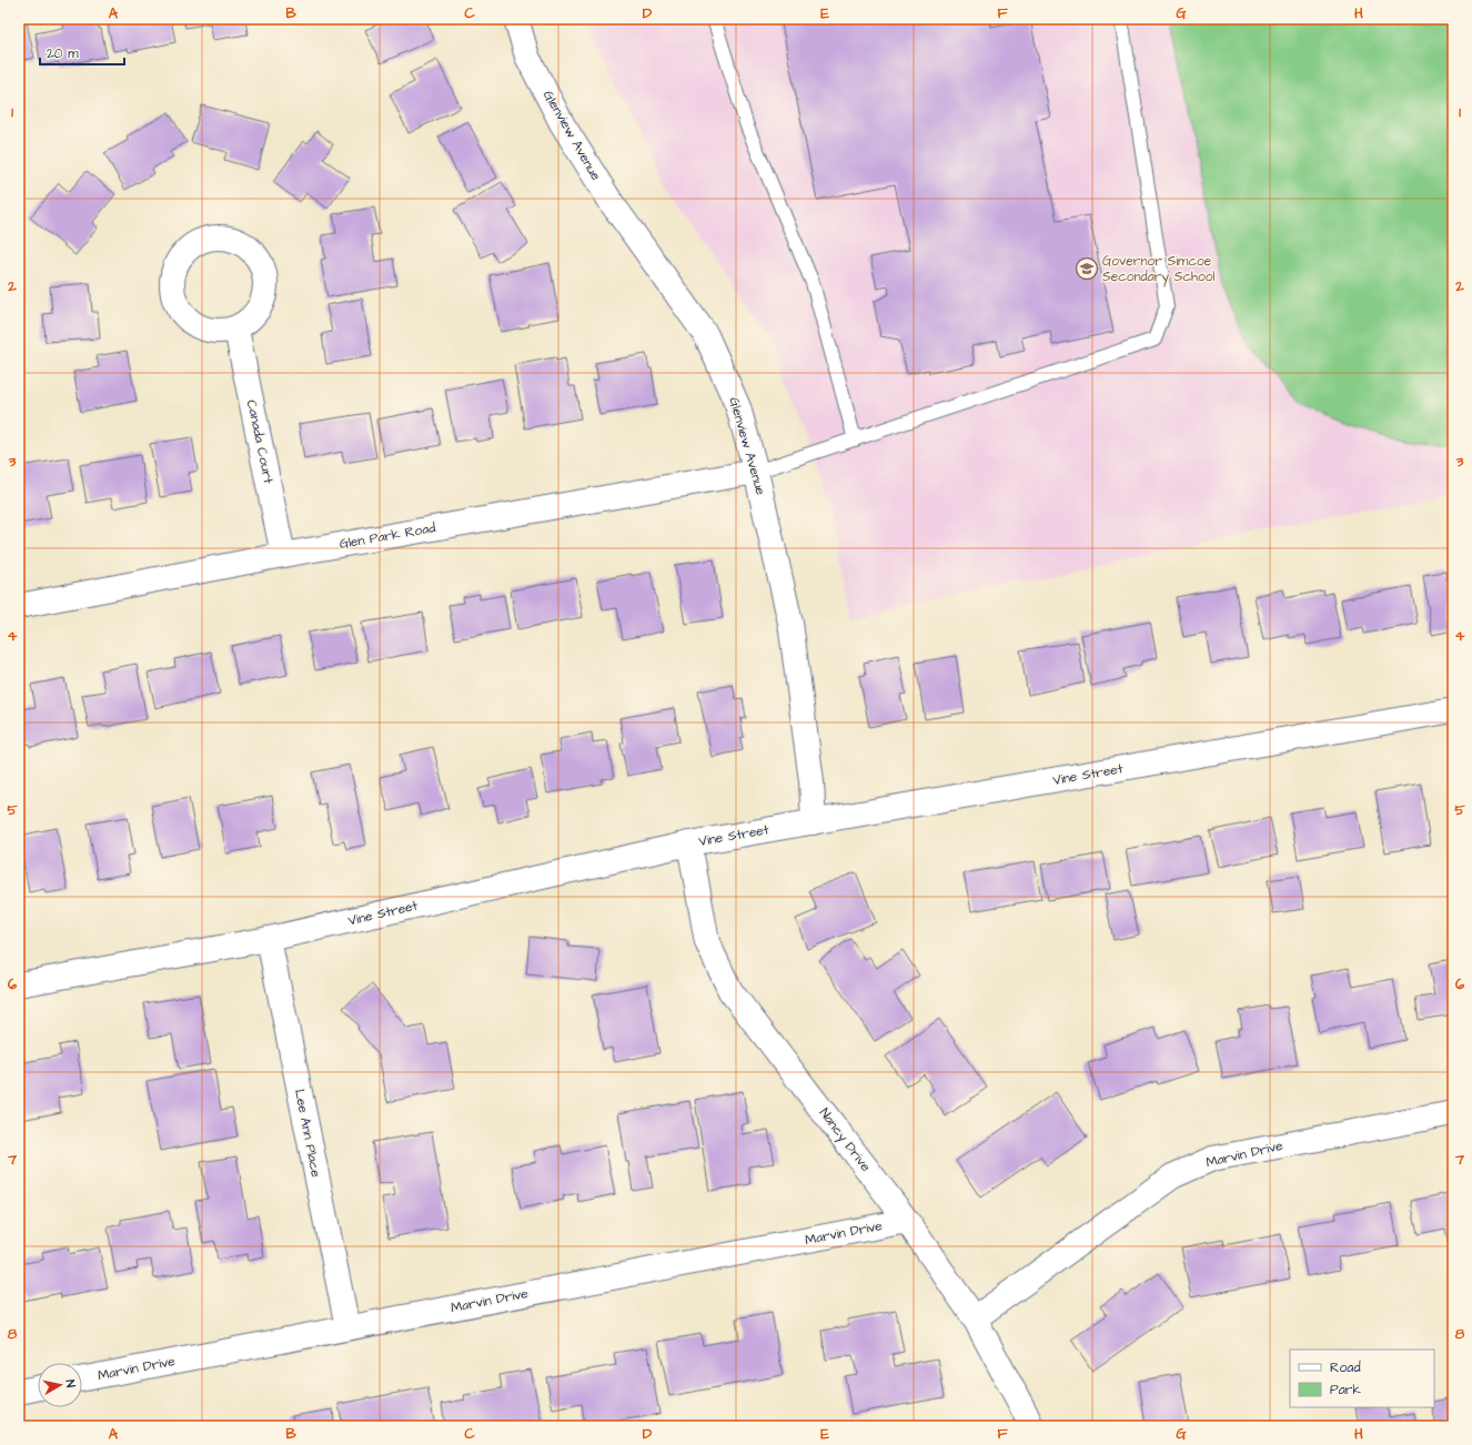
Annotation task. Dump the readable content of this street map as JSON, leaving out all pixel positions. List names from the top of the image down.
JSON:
{
  "streets": {
    "street": [
      "Glenview Avenue",
      "Canada Court",
      "Glen Park Road",
      "Vine Street",
      "Lee Ann Place",
      "Nancy Drive",
      "Marvin Drive"
    ]
  },
  "crossings": [
    ["Glenview Avenue", "Glen Park Road"],
    ["Glenview Avenue", "Vine Street"],
    ["Canada Court", "Glen Park Road"],
    ["Vine Street", "Lee Ann Place"],
    ["Vine Street", "Nancy Drive"],
    ["Lee Ann Place", "Marvin Drive"],
    ["Nancy Drive", "Marvin Drive"]
  ],
  "places": {
    "school or university": ["Governor Simcoe Secondary School"]
  },
  "legend": ["Road", "Park"],
  "scale_bar": "20 m",
  "north": "right",
  "grid": {
    "columns": [
      "A",
      "B",
      "C",
      "D",
      "E",
      "F",
      "G",
      "H"
    ],
    "rows": [
      "1",
      "2",
      "3",
      "4",
      "5",
      "6",
      "7",
      "8"
    ]
  }
}
